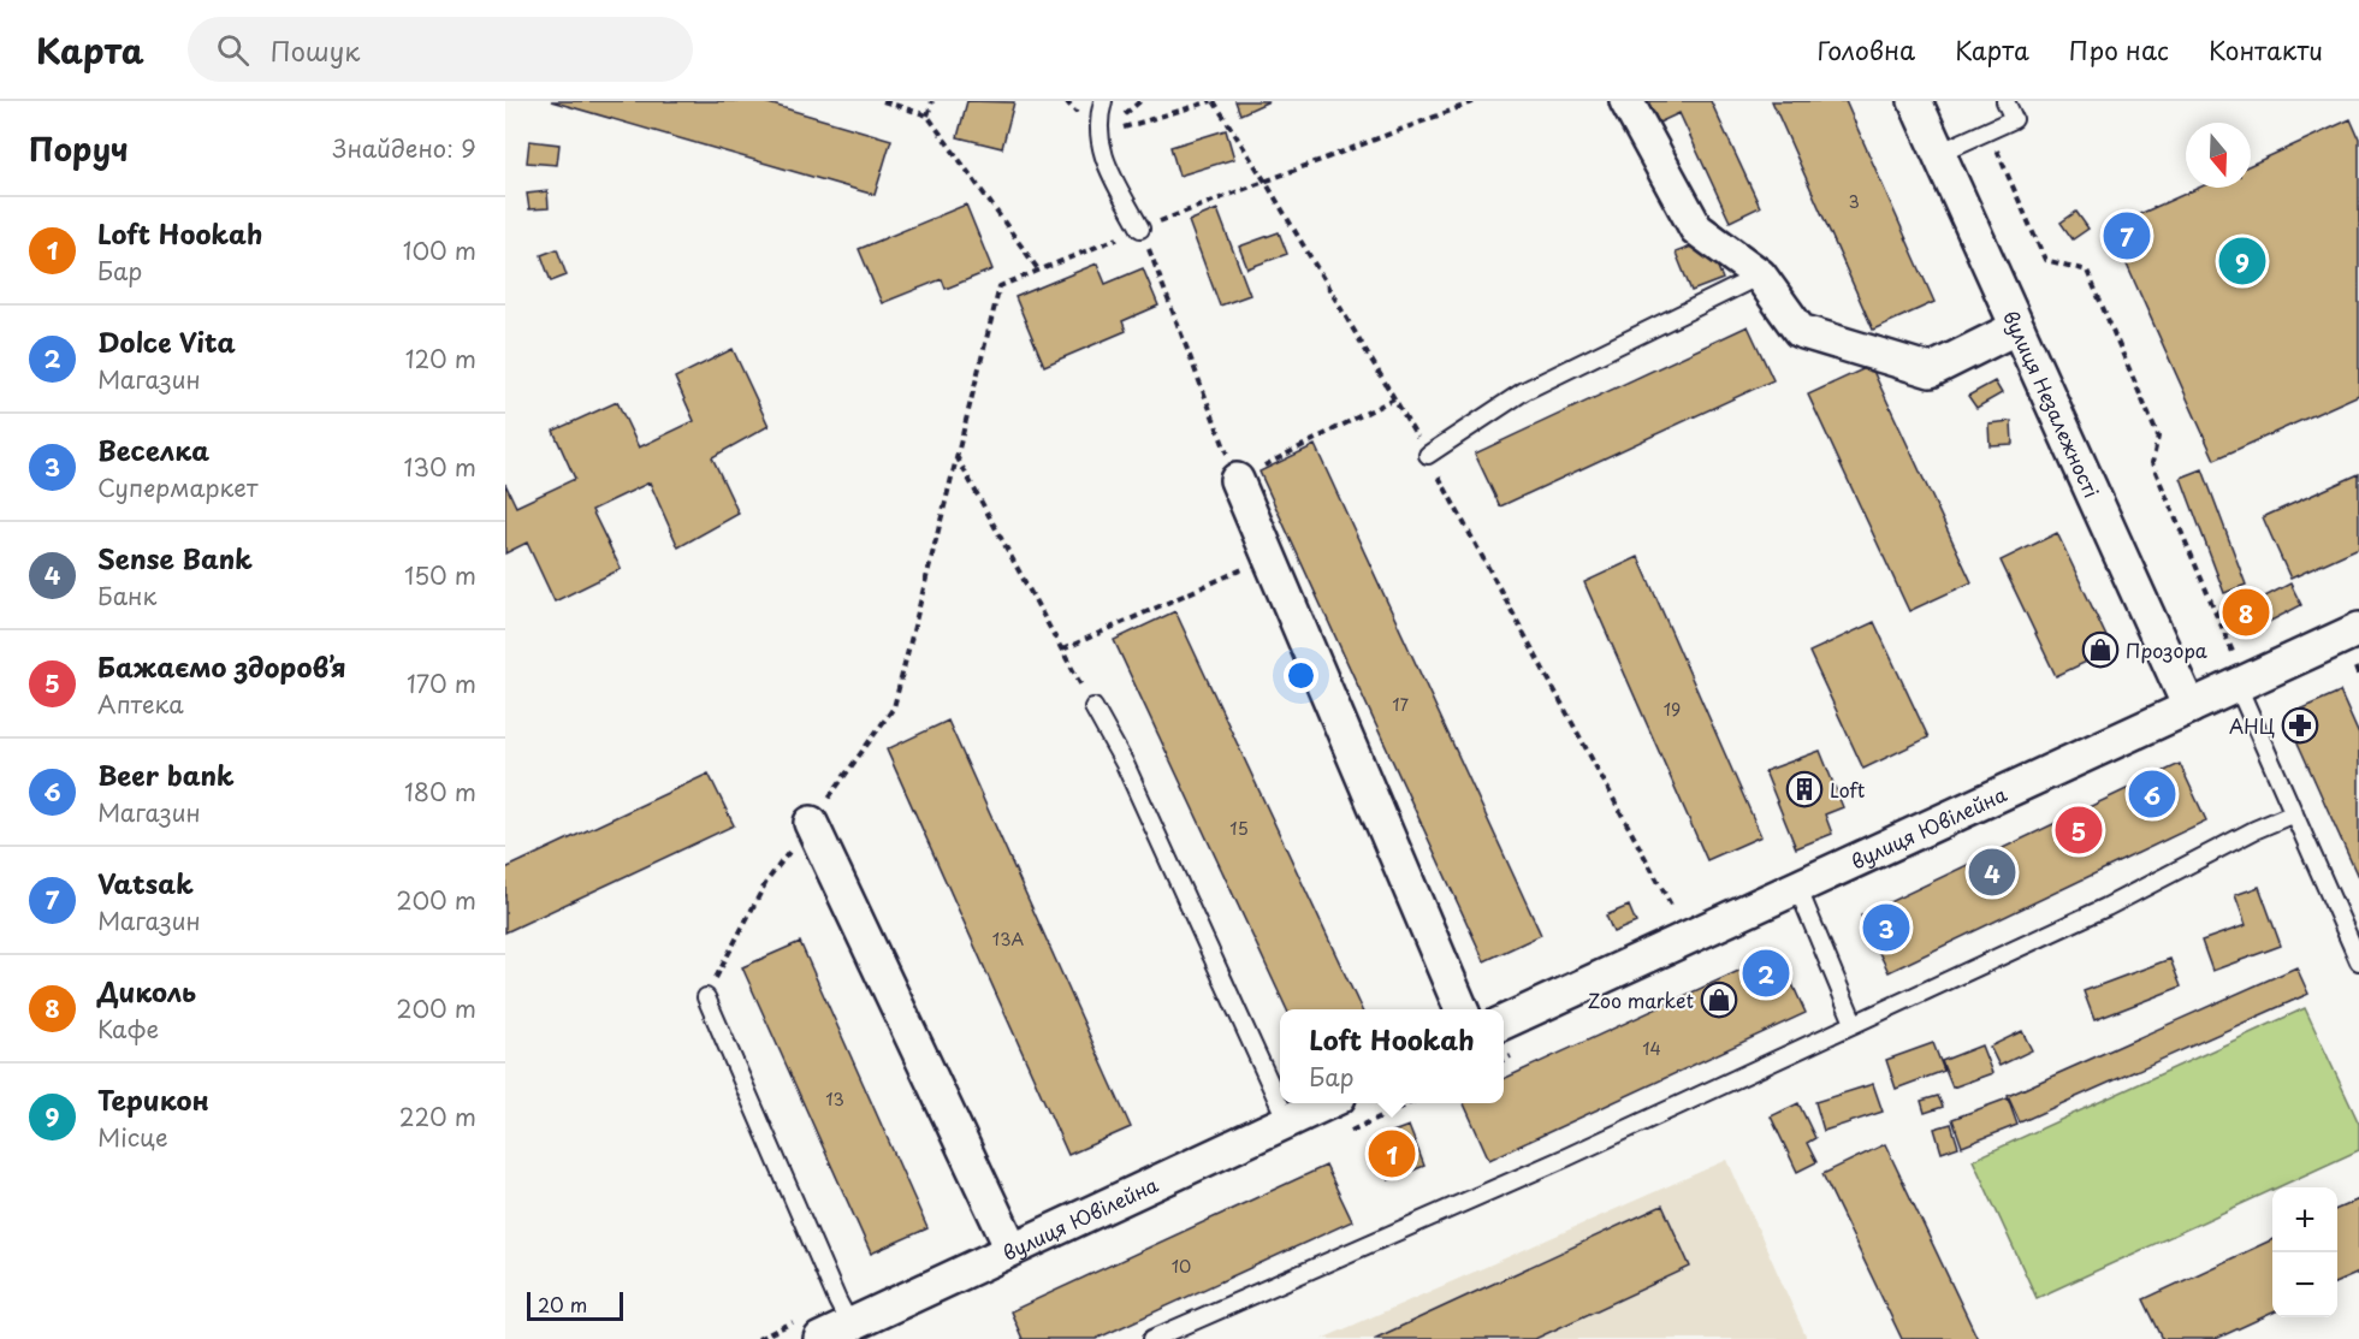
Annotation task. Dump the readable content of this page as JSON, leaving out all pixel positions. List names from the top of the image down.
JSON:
{
  "streets": {
    "street": ["вулиця Незалежності", "вулиця Ювілейна"]
  },
  "crossings": [
    ["вулиця Незалежності", "вулиця Ювілейна"]
  ],
  "places": {
    "shop": ["Прозора", "Zoo market"],
    "pharmacy": ["АНЦ"],
    "building": ["Loft"]
  },
  "house_numbers": [
    "3",
    "17",
    "19",
    "15",
    "13А",
    "14",
    "13",
    "10"
  ],
  "scale_bar": "20 m",
  "north": "bottom",
  "page": {
    "header": "Карта",
    "search": "Пошук",
    "nav": [
      "Головна",
      "Карта",
      "Про нас",
      "Контакти"
    ],
    "heading": ["Поруч", "Знайдено: 9"],
    "list": [
      {
        "mark": "1",
        "name": "Loft Hookah",
        "note": "Бар",
        "value": "100 m"
      },
      {
        "mark": "2",
        "name": "Dolce Vita",
        "note": "Магазин",
        "value": "120 m"
      },
      {
        "mark": "3",
        "name": "Веселка",
        "note": "Супермаркет",
        "value": "130 m"
      },
      {
        "mark": "4",
        "name": "Sense Bank",
        "note": "Банк",
        "value": "150 m"
      },
      {
        "mark": "5",
        "name": "Бажаємо здоровʼя",
        "note": "Аптека",
        "value": "170 m"
      },
      {
        "mark": "6",
        "name": "Beer bank",
        "note": "Магазин",
        "value": "180 m"
      },
      {
        "mark": "7",
        "name": "Vatsak",
        "note": "Магазин",
        "value": "200 m"
      },
      {
        "mark": "8",
        "name": "Диколь",
        "note": "Кафе",
        "value": "200 m"
      },
      {
        "mark": "9",
        "name": "Терикон",
        "note": "Місце",
        "value": "220 m"
      }
    ],
    "pins": [
      "7",
      "9",
      "8",
      "6",
      "5",
      "4",
      "3",
      "2",
      "1"
    ],
    "popup": ["Loft Hookah", "Бар"],
    "map_buttons": ["+", "−"],
    "scale": "20 m"
  }
}
